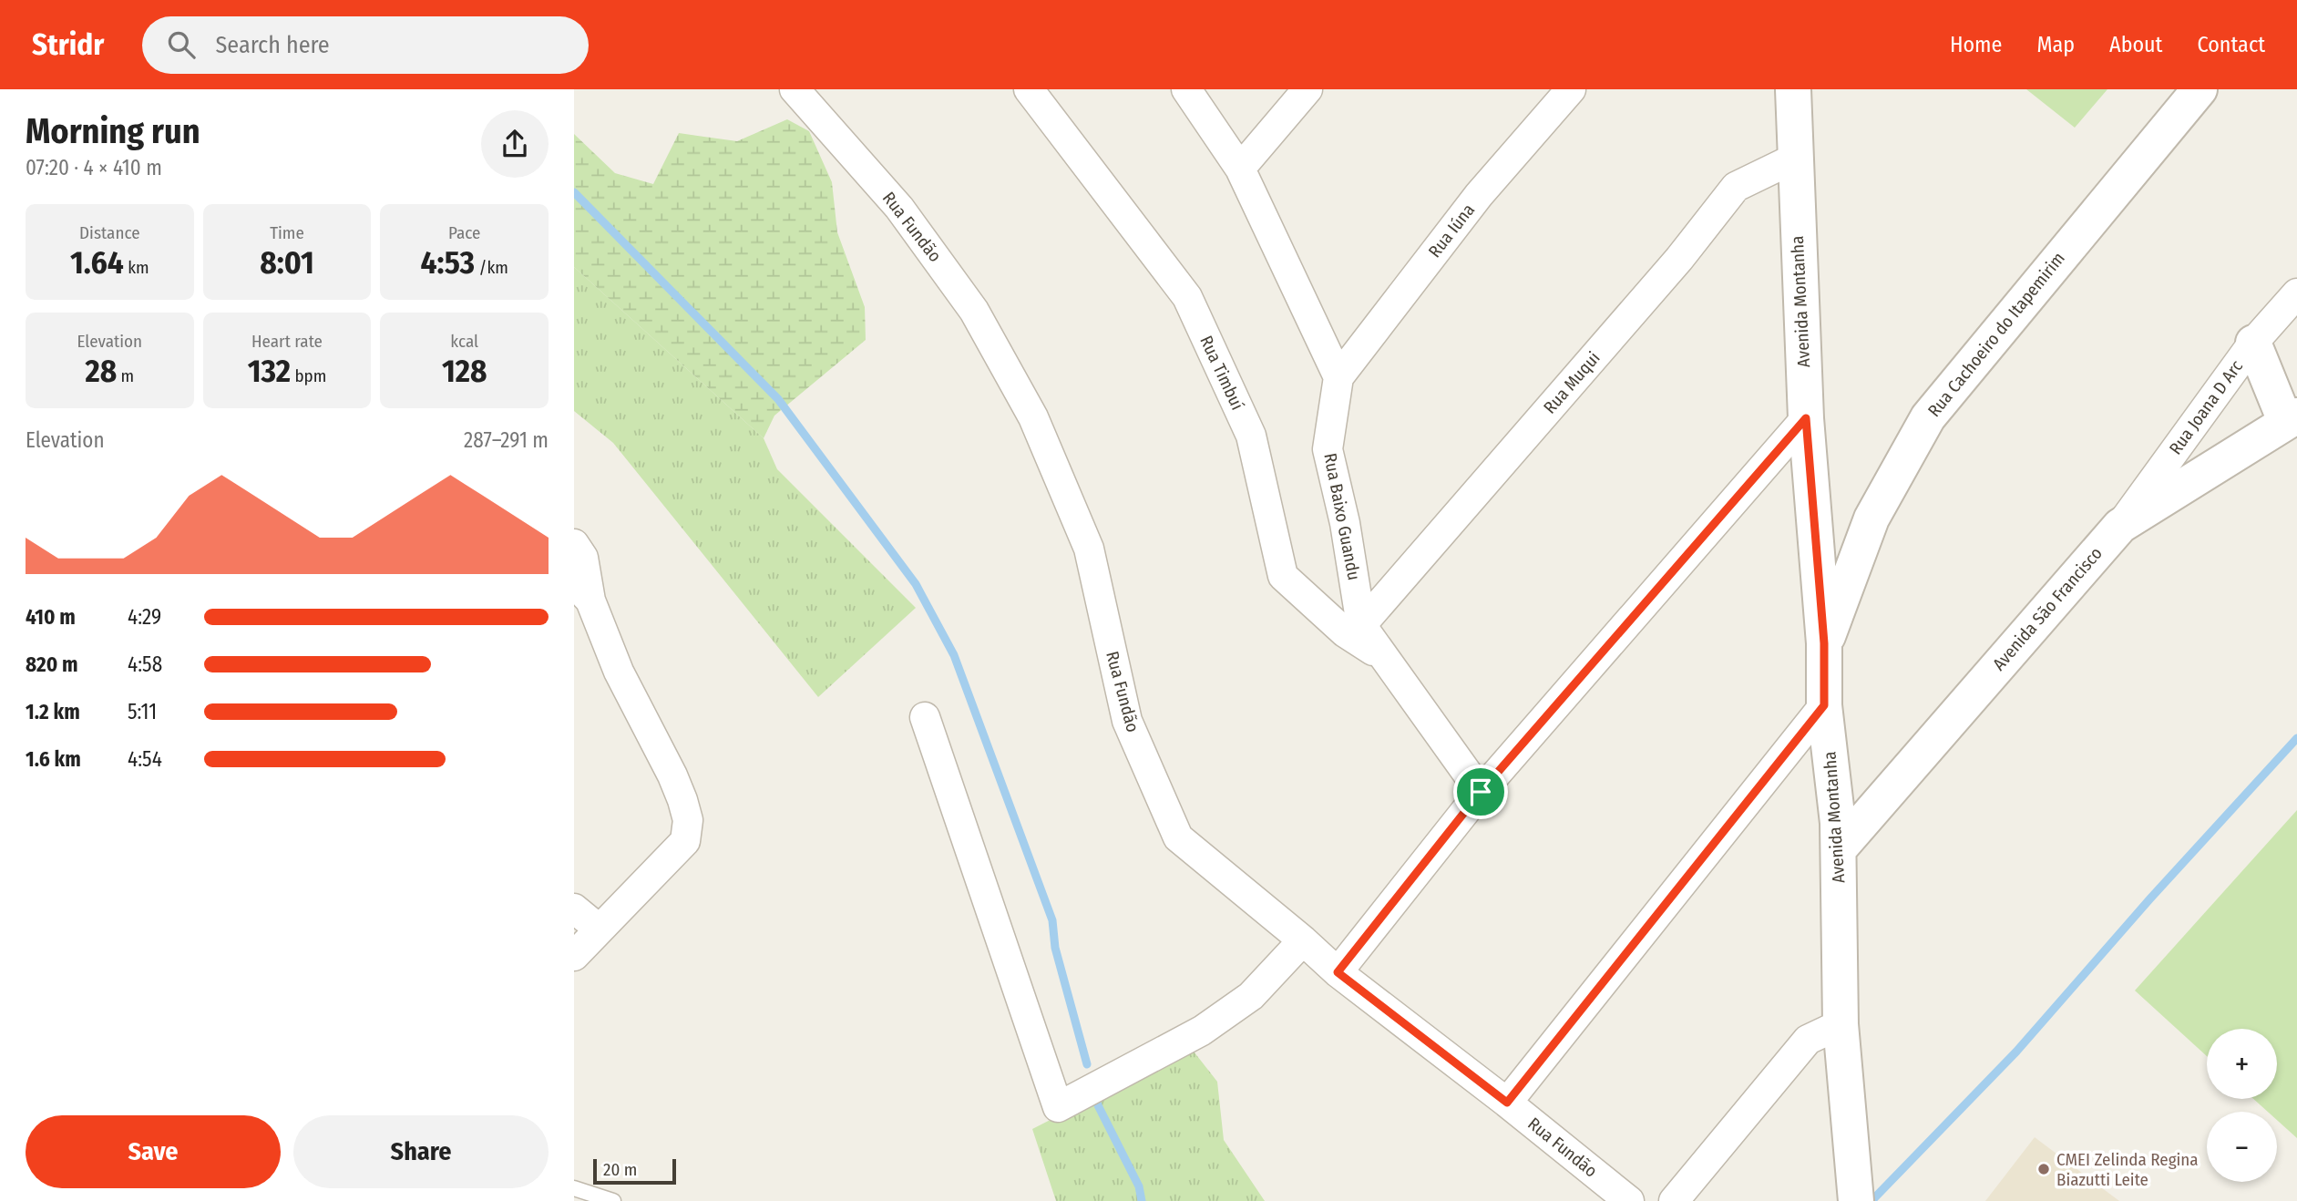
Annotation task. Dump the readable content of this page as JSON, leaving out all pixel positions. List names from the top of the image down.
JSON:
{
  "streets": {
    "street": [
      "Rua Fundão",
      "Rua Iúna",
      "Avenida Montanha",
      "Rua Cachoeiro do Itapemirim",
      "Rua Timbuí",
      "Rua Muqui",
      "Rua Joana D Arc",
      "Rua Baixo Guandu",
      "Avenida São Francisco"
    ]
  },
  "crossings": [
    ["Rua Iúna", "Rua Baixo Guandu"],
    ["Avenida Montanha", "Rua Cachoeiro do Itapemirim"],
    ["Avenida Montanha", "Rua Muqui"],
    ["Avenida Montanha", "Avenida São Francisco"],
    ["Rua Timbuí", "Rua Baixo Guandu"],
    ["Rua Muqui", "Rua Baixo Guandu"],
    ["Rua Joana D Arc", "Avenida São Francisco"]
  ],
  "places": ["CMEI Zelinda Regina Biazutti Leite"],
  "scale_bar": "20 m",
  "page": {
    "header": "Stridr",
    "search": "Search here",
    "nav": [
      "Home",
      "Map",
      "About",
      "Contact"
    ],
    "heading": ["Morning run", "07:20 · 4 × 410 m"],
    "stats": [
      ["Distance", "1.64 km"],
      ["Time", "8:01"],
      ["Pace", "4:53 /km"],
      ["Elevation", "28 m"],
      ["Heart rate", "132 bpm"],
      ["kcal", "128"]
    ],
    "chart": ["Elevation", "287–291 m"],
    "list": [
      {
        "name": "410 m",
        "note": "4:29"
      },
      {
        "name": "820 m",
        "note": "4:58"
      },
      {
        "name": "1.2 km",
        "note": "5:11"
      },
      {
        "name": "1.6 km",
        "note": "4:54"
      }
    ],
    "map_buttons": ["+", "−"],
    "buttons": ["Save", "Share"],
    "scale": "20 m"
  }
}
